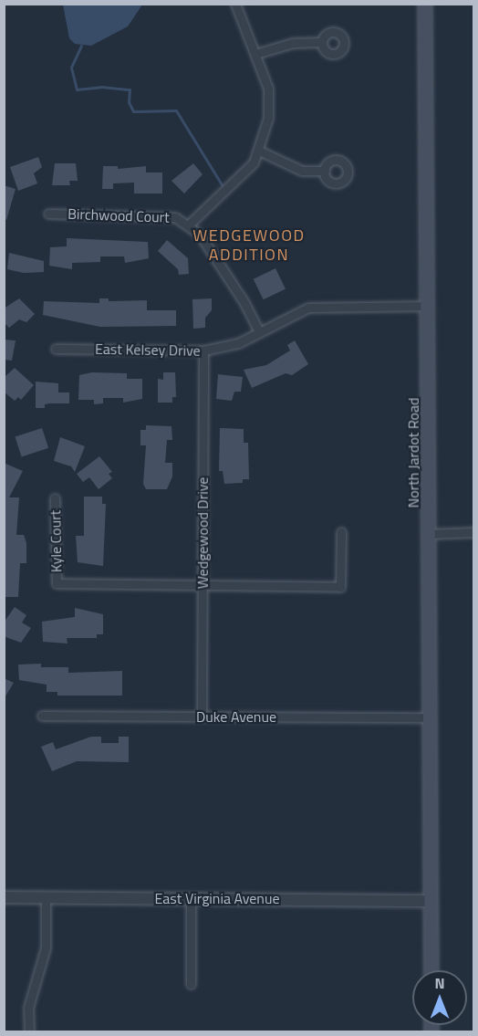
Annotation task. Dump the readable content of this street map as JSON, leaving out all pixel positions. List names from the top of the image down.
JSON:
{
  "streets": {
    "main road": ["North Jardot Road"],
    "street": [
      "Birchwood Court",
      "East Kelsey Drive",
      "Wedgewood Drive",
      "Kyle Court",
      "Duke Avenue",
      "East Virginia Avenue"
    ]
  },
  "crossings": [
    ["Birchwood Court", "East Kelsey Drive"],
    ["East Kelsey Drive", "North Jardot Road"],
    ["East Kelsey Drive", "Wedgewood Drive"],
    ["North Jardot Road", "Duke Avenue"],
    ["North Jardot Road", "East Virginia Avenue"],
    ["Wedgewood Drive", "Kyle Court"],
    ["Wedgewood Drive", "Duke Avenue"]
  ],
  "districts": ["WEDGEWOOD ADDITION"],
  "north": "top"
}
